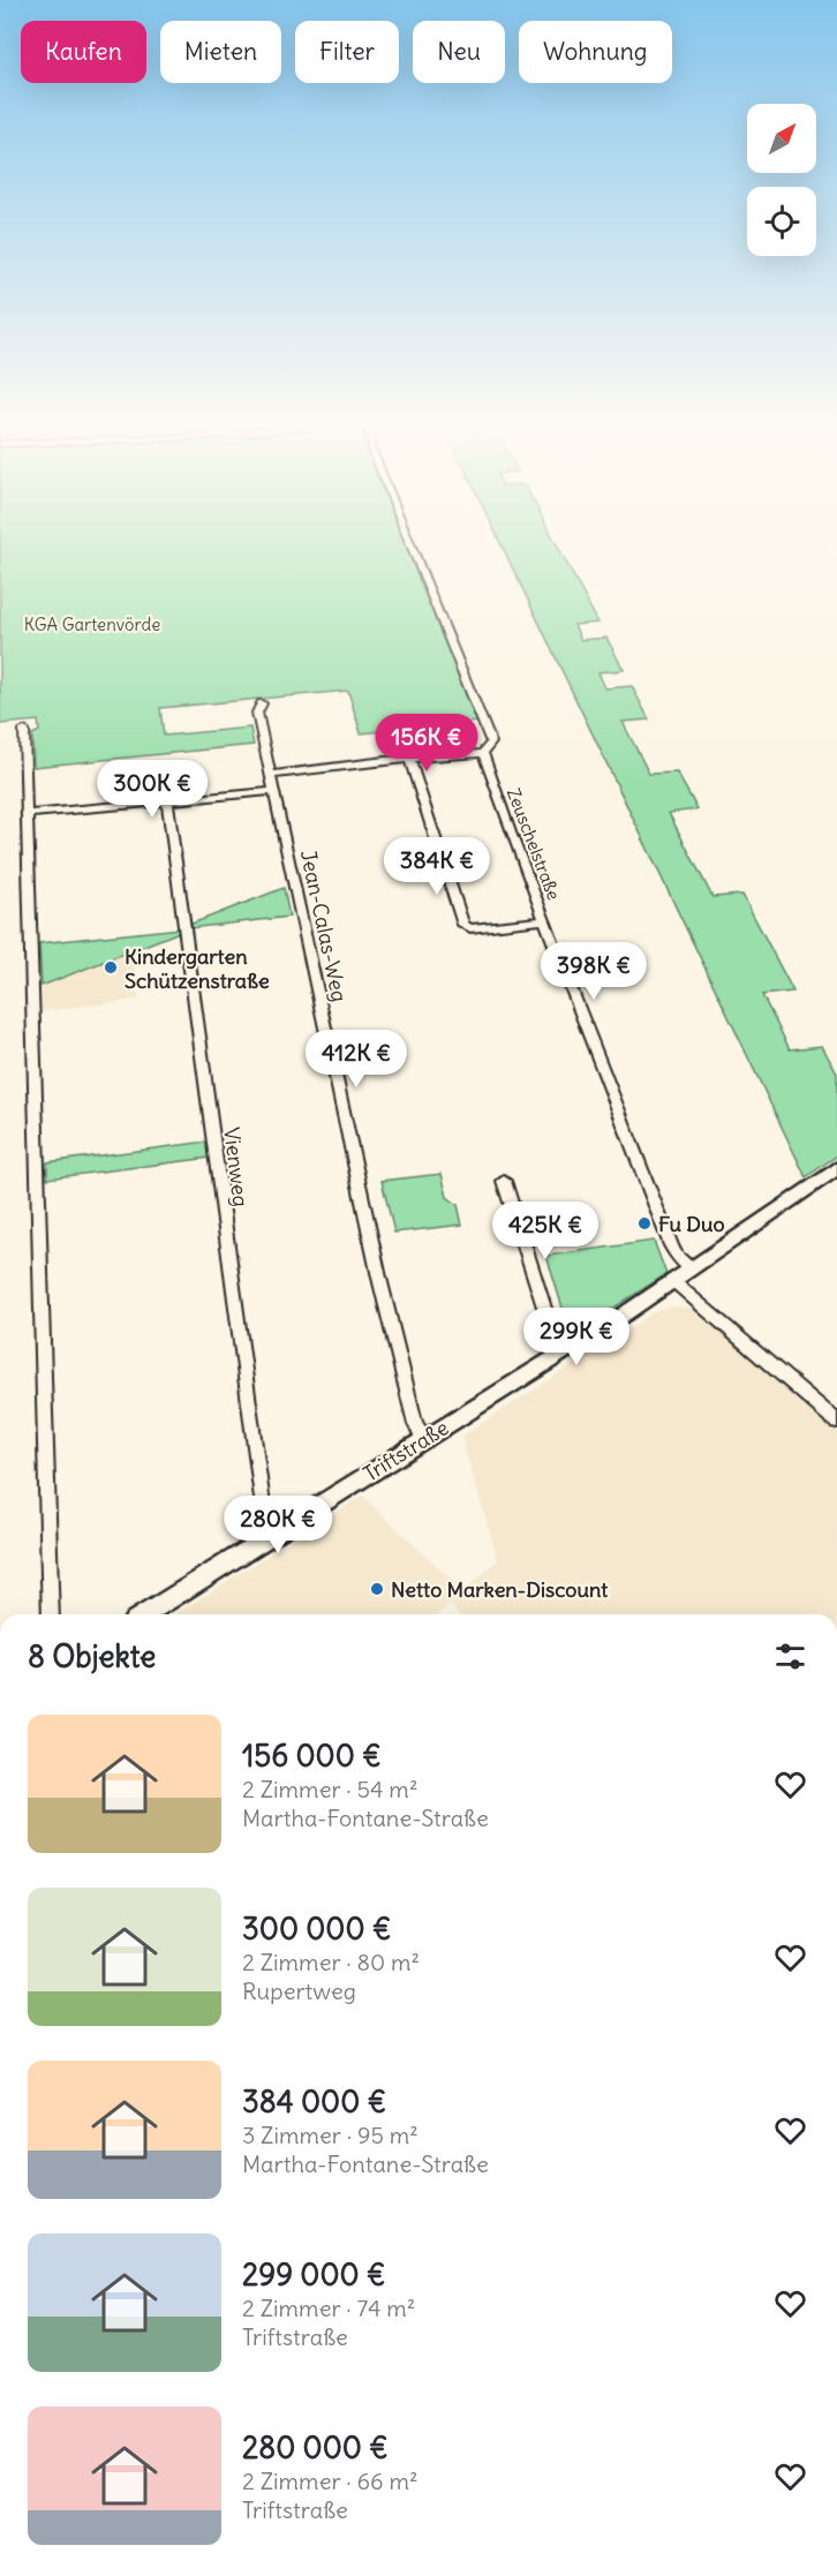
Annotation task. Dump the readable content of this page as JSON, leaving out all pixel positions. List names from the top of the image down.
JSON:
{
  "streets": {
    "main road": ["Triftstraße"],
    "street": ["Zeuschelstraße", "Jean-Calas-Weg", "Vienweg"]
  },
  "crossings": [
    ["Zeuschelstraße", "Triftstraße"],
    ["Jean-Calas-Weg", "Triftstraße"],
    ["Vienweg", "Triftstraße"]
  ],
  "parks": ["KGA Gartenvörde"],
  "places": ["Kindergarten Schützenstraße", "Fu Duo", "Netto Marken-Discount"],
  "north": "top right",
  "page": {
    "chip": [
      "Kaufen",
      "Mieten",
      "Filter",
      "Neu",
      "Wohnung"
    ],
    "price": [
      "156K €",
      "300K €",
      "384K €",
      "398K €",
      "412K €",
      "425K €",
      "299K €",
      "280K €"
    ],
    "heading": "8 Objekte",
    "list": [
      {
        "name": "156 000 €",
        "note": "2 Zimmer · 54 m² · Martha-Fontane-Straße"
      },
      {
        "name": "300 000 €",
        "note": "2 Zimmer · 80 m² · Rupertweg"
      },
      {
        "name": "384 000 €",
        "note": "3 Zimmer · 95 m² · Martha-Fontane-Straße"
      },
      {
        "name": "299 000 €",
        "note": "2 Zimmer · 74 m² · Triftstraße"
      },
      {
        "name": "280 000 €",
        "note": "2 Zimmer · 66 m² · Triftstraße"
      }
    ]
  }
}
